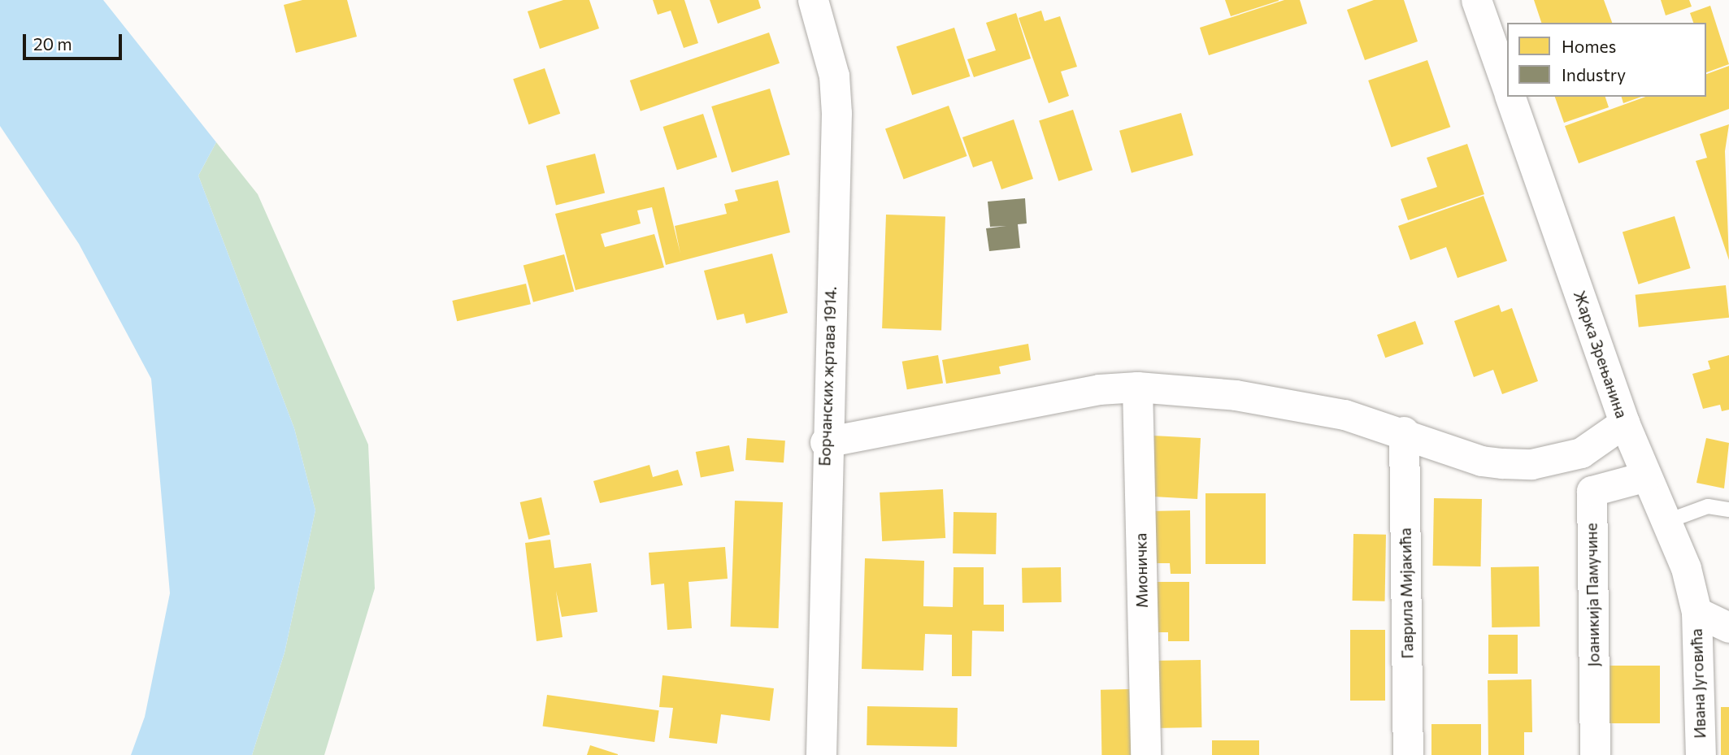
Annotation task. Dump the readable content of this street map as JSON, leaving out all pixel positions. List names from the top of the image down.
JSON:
{
  "streets": {
    "street": [
      "Жарка Зрењанина",
      "Борчанских жртава 1914.",
      "Мионичка",
      "Гаврила Мијакића",
      "Јоаникија Памучине",
      "Ивана Југовића"
    ]
  },
  "crossings": [
    ["Жарка Зрењанина", "Ивана Југовића"]
  ],
  "legend": ["Homes", "Industry"],
  "scale_bar": "20 m"
}
